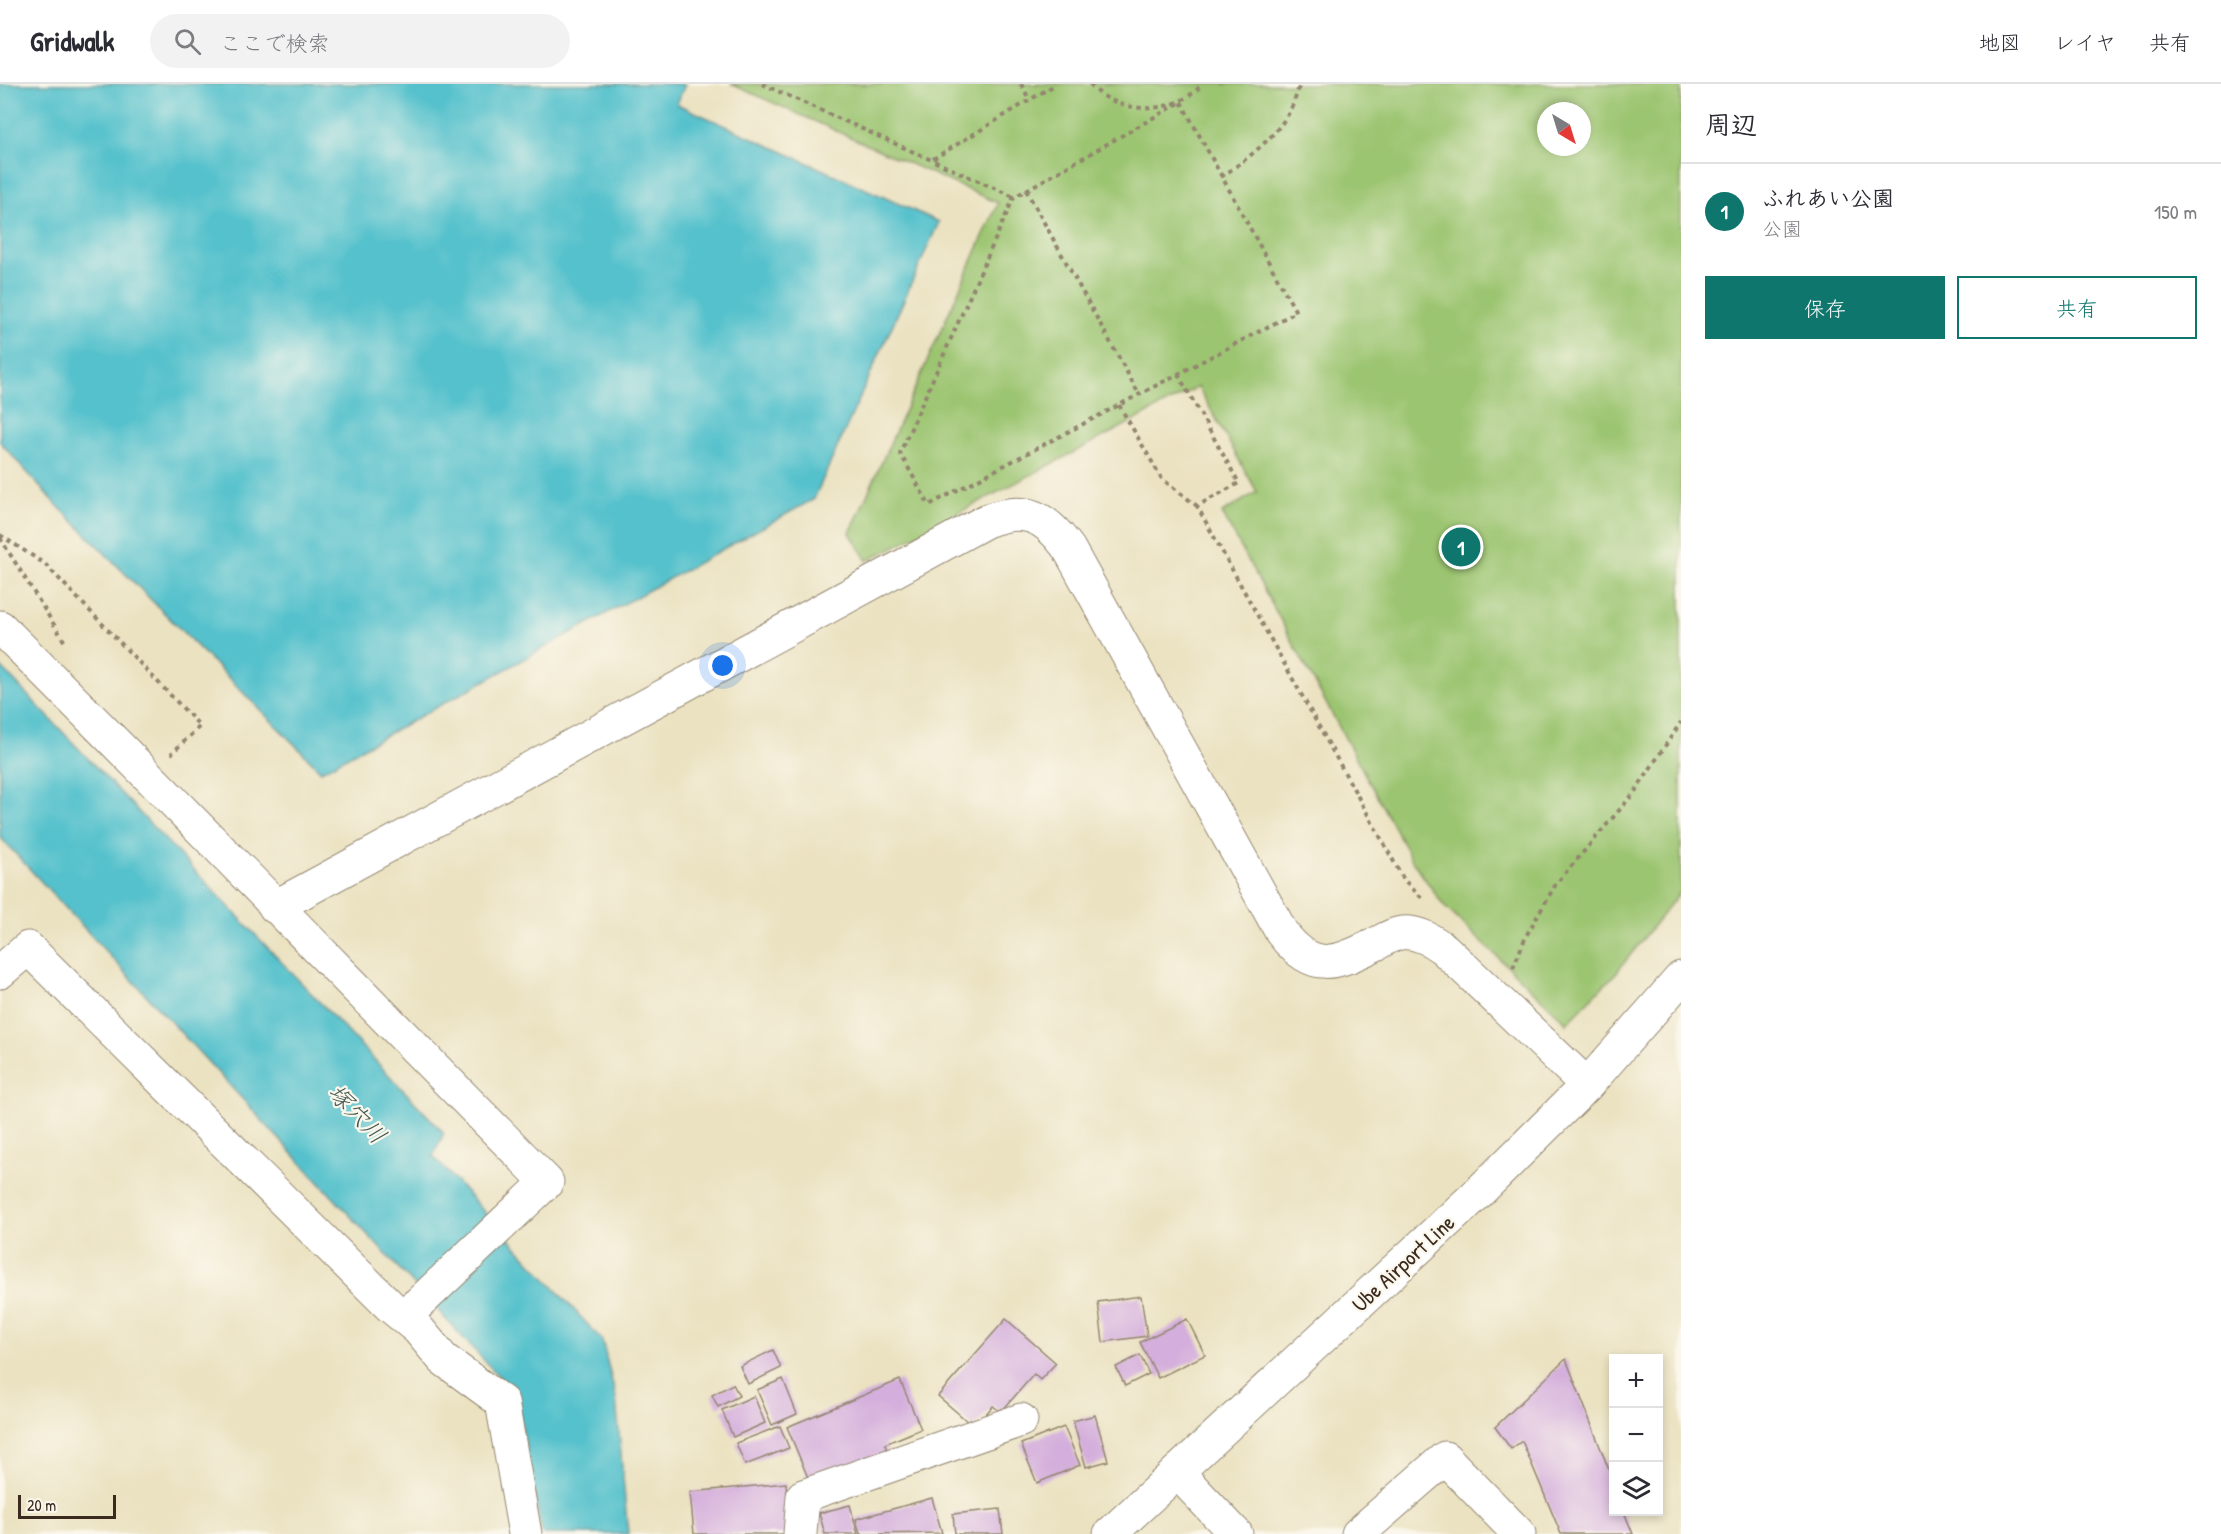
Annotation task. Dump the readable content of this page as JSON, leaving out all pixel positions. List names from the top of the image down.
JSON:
{
  "streets": {
    "street": ["Ube Airport Line"]
  },
  "water": ["塚穴川"],
  "scale_bar": "20 m",
  "north": "bottom right",
  "page": {
    "header": "Gridwalk",
    "search": "ここで検索",
    "nav": ["地図", "レイヤ", "共有"],
    "heading": "周辺",
    "list": [
      {
        "mark": "1",
        "name": "ふれあい公園",
        "note": "公園",
        "value": "150 m"
      }
    ],
    "buttons": ["保存", "共有"],
    "pins": "1",
    "map_buttons": ["+", "−"],
    "scale": "20 m"
  }
}
